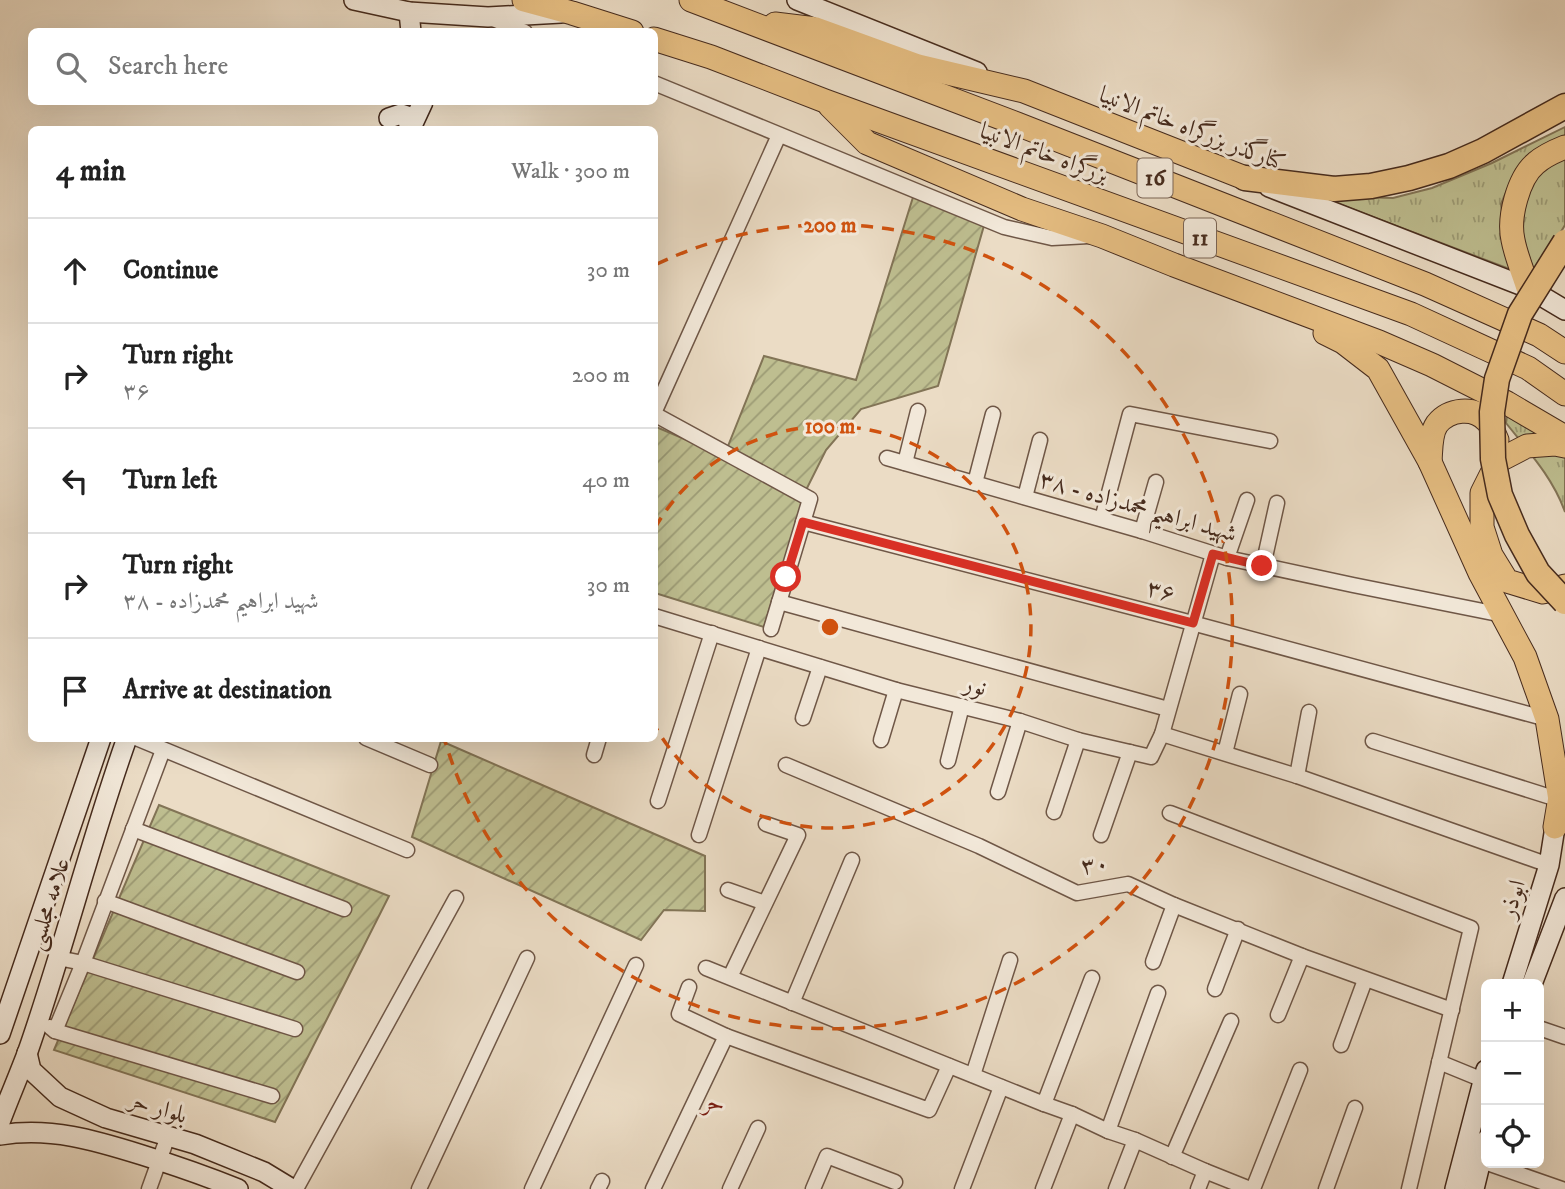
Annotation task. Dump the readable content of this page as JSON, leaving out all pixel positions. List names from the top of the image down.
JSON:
{
  "streets": {
    "highway": [
      "کنارگذر بزرگراه خاتم الانبیا",
      "بزرگراه خاتم الانبیا",
      "16",
      "11"
    ],
    "main road": ["ابوذر", "علامه مجلسی", "بلوار حر"],
    "street": [
      "شهید ابراهیم محمدزاده - ۳۸",
      "۳۶",
      "نور",
      "۳۰"
    ]
  },
  "crossings": [
    ["کنارگذر بزرگراه خاتم الانبیا", "16"],
    ["بزرگراه خاتم الانبیا", "16"],
    ["علامه مجلسی", "بلوار حر"]
  ],
  "districts": ["حر"],
  "page": {
    "search": "Search here",
    "heading": ["4 min", "Walk · 300 m"],
    "list": [
      ["Continue", "30 m"],
      ["Turn right", "۳۶", "200 m"],
      ["Turn left", "40 m"],
      ["Turn right", "شهید ابراهیم محمدزاده - ۳۸", "30 m"],
      "Arrive at destination"
    ],
    "map_buttons": ["+", "−"]
  },
  "rings": ["200 m", "100 m"]
}
